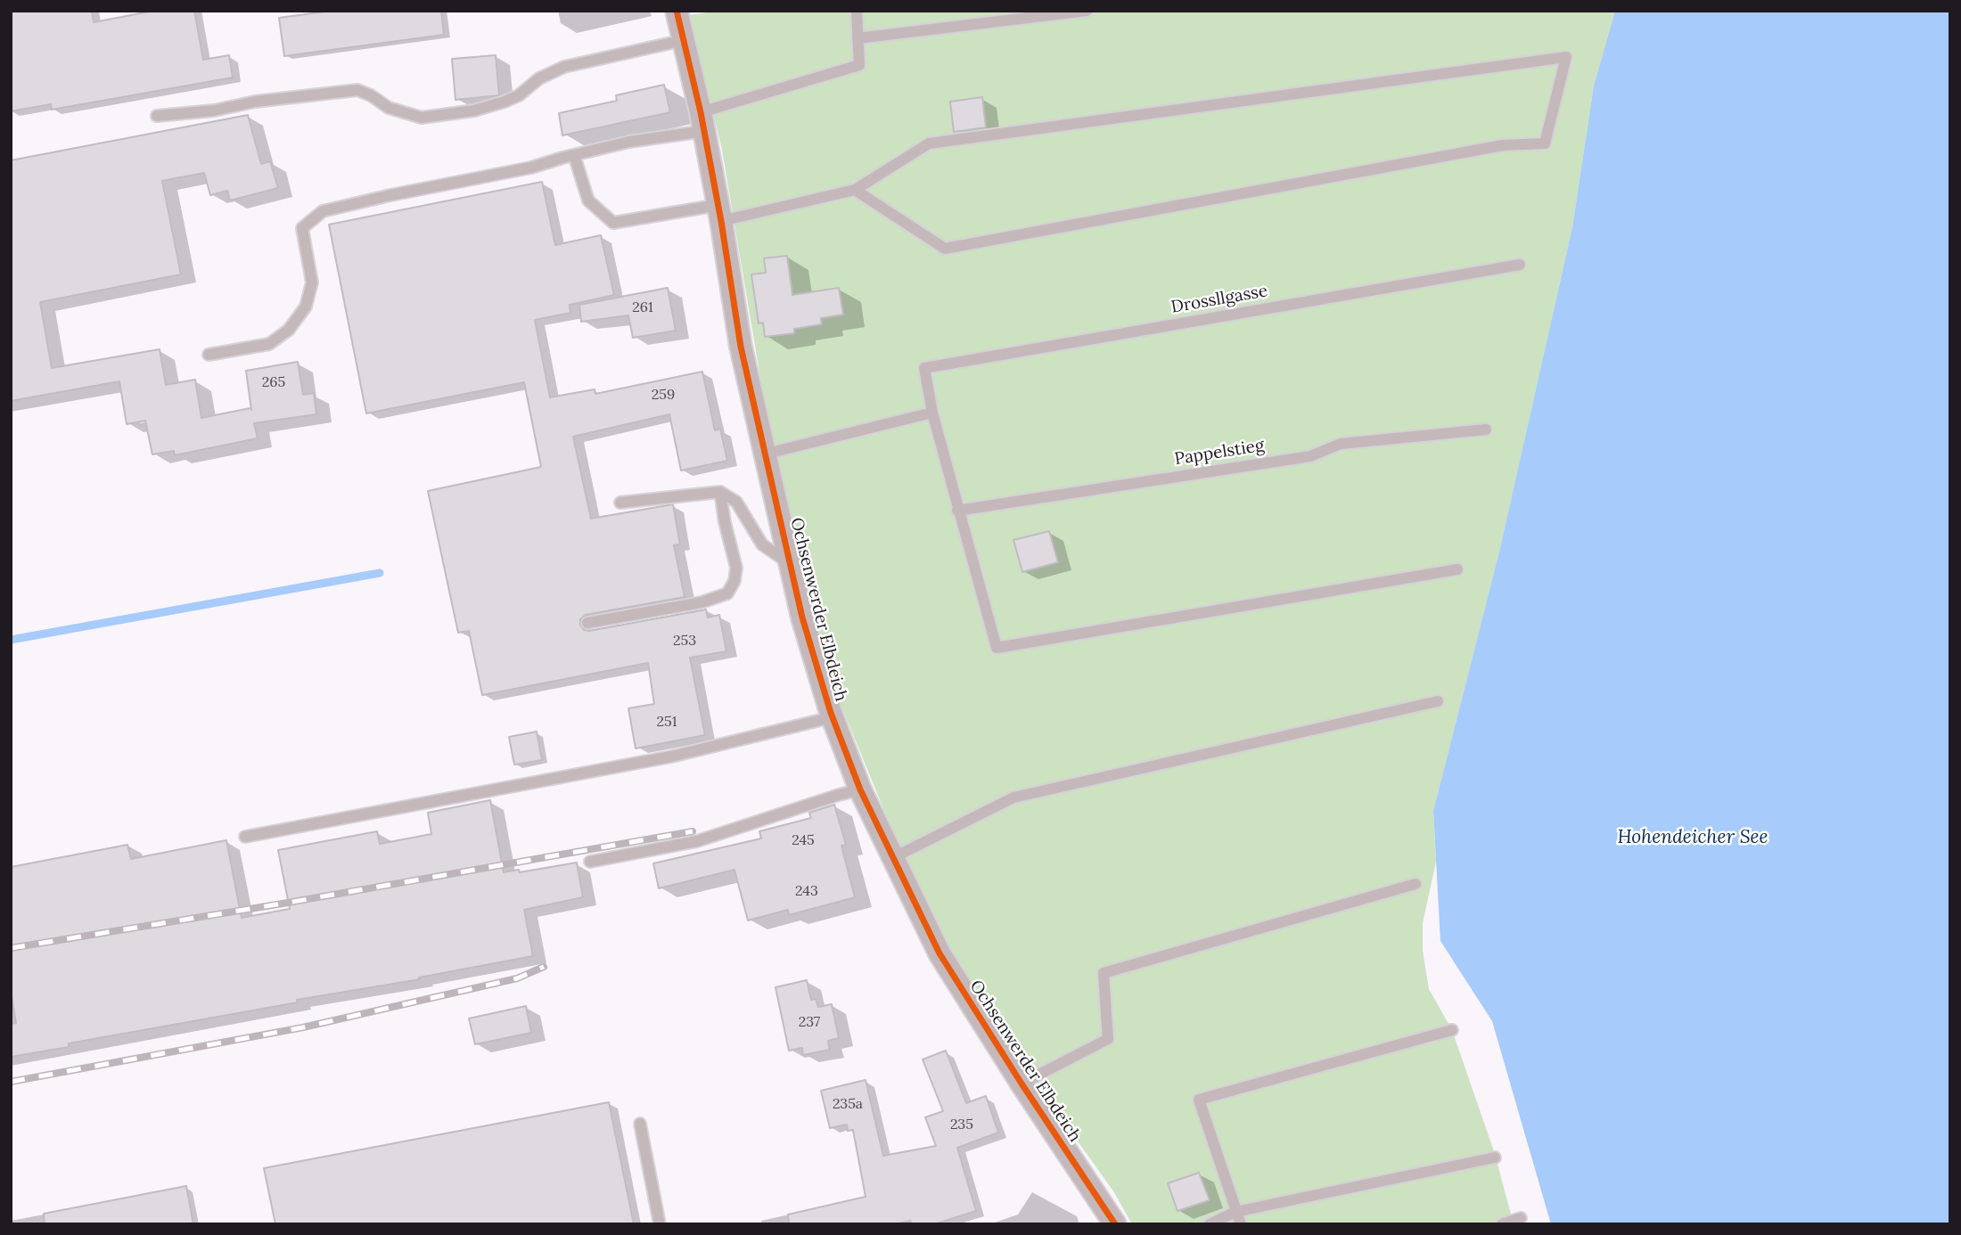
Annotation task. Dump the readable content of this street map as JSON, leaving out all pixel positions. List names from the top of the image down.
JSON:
{
  "streets": {
    "street": ["Ochsenwerder Elbdeich"],
    "lane": ["Drossllgasse", "Pappelstieg"]
  },
  "water": ["Hohendeicher See"],
  "house_numbers": [
    "261",
    "265",
    "259",
    "253",
    "251",
    "245",
    "243",
    "237",
    "235a",
    "235"
  ]
}
